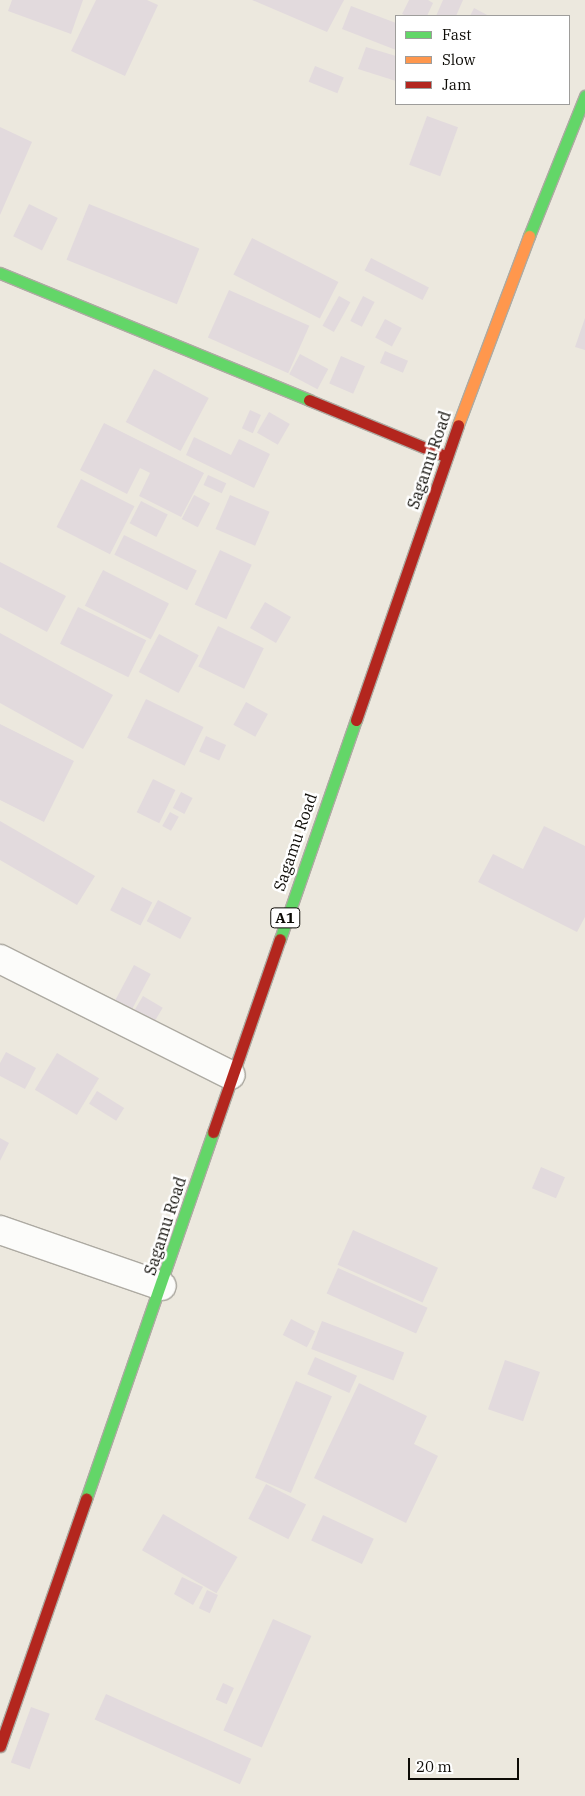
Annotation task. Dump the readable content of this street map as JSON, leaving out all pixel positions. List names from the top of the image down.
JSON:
{
  "streets": {
    "main road": ["Sagamu Road", "A1"]
  },
  "legend": ["Fast", "Slow", "Jam"],
  "scale_bar": "20 m"
}
